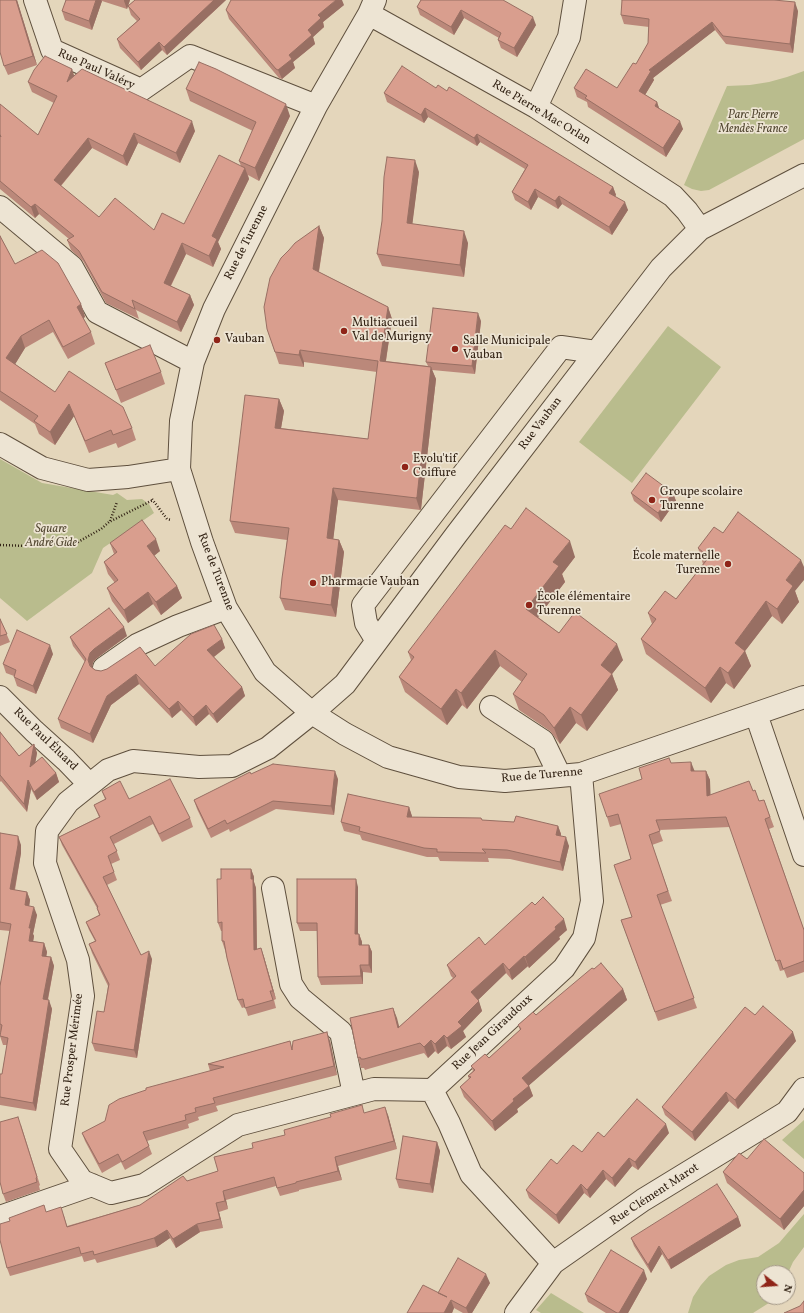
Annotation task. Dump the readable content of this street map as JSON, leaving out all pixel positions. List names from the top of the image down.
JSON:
{
  "streets": {
    "street": [
      "Rue Paul Valéry",
      "Rue Pierre Mac Orlan",
      "Rue de Turenne",
      "Rue Vauban",
      "Rue Paul Éluard",
      "Rue Jean Giraudoux",
      "Rue Prosper Mérimée",
      "Rue Clément Marot"
    ]
  },
  "crossings": [
    ["Rue Paul Valéry", "Rue de Turenne"],
    ["Rue Pierre Mac Orlan", "Rue de Turenne"],
    ["Rue Pierre Mac Orlan", "Rue Vauban"],
    ["Rue de Turenne", "Rue Vauban"],
    ["Rue de Turenne", "Rue Jean Giraudoux"],
    ["Rue de Turenne", "Rue Prosper Mérimée"],
    ["Rue Vauban", "Rue Prosper Mérimée"],
    ["Rue Paul Éluard", "Rue Prosper Mérimée"],
    ["Rue Jean Giraudoux", "Rue Prosper Mérimée"]
  ],
  "parks": ["Parc Pierre Mendès France", "Square André Gide"],
  "places": [
    "Multiaccueil Val de Murigny",
    "Vauban",
    "Salle Municipale Vauban",
    "Evolu'tif Coiffure",
    "Groupe scolaire Turenne",
    "École maternelle Turenne",
    "Pharmacie Vauban",
    "École élémentaire Turenne"
  ],
  "north": "right"
}
